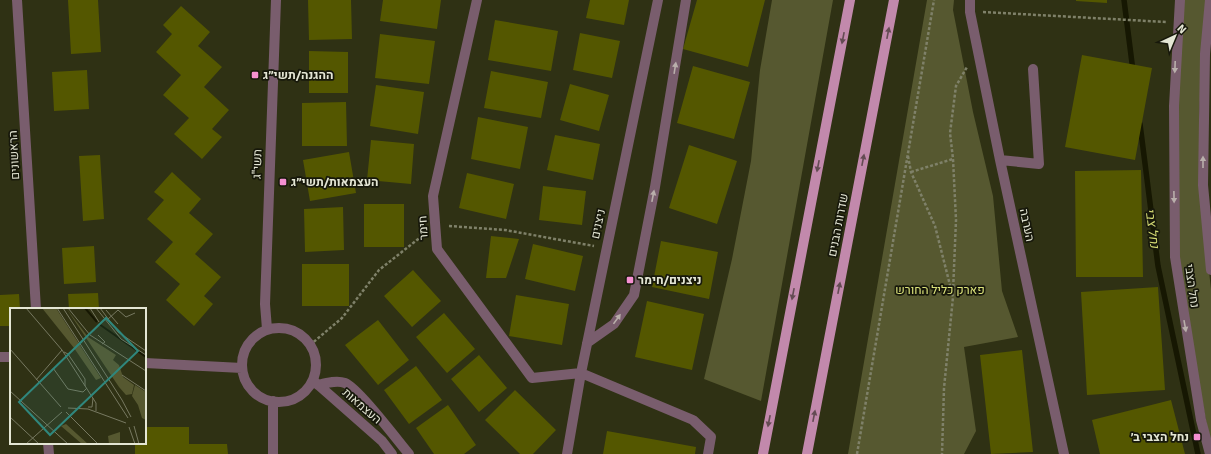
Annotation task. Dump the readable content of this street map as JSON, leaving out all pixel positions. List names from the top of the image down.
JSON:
{
  "streets": {
    "main road": ["שדרות הבנים"],
    "street": [
      "הראשונים",
      "תשי\"ג",
      "ניצנים",
      "הערבה",
      "חימר",
      "נחל הצבי",
      "העצמאות"
    ]
  },
  "crossings": [
    ["תשי\"ג", "העצמאות"],
    ["ניצנים", "חימר"]
  ],
  "water": ["נחל צבי"],
  "parks": ["פארק כליל החורש"],
  "places": {
    "transit": [
      "ההגנה/תשי״ג",
      "העצמאות/תשי״ג",
      "ניצנים/חימר",
      "נחל הצבי ב׳"
    ]
  },
  "north": "top right"
}
